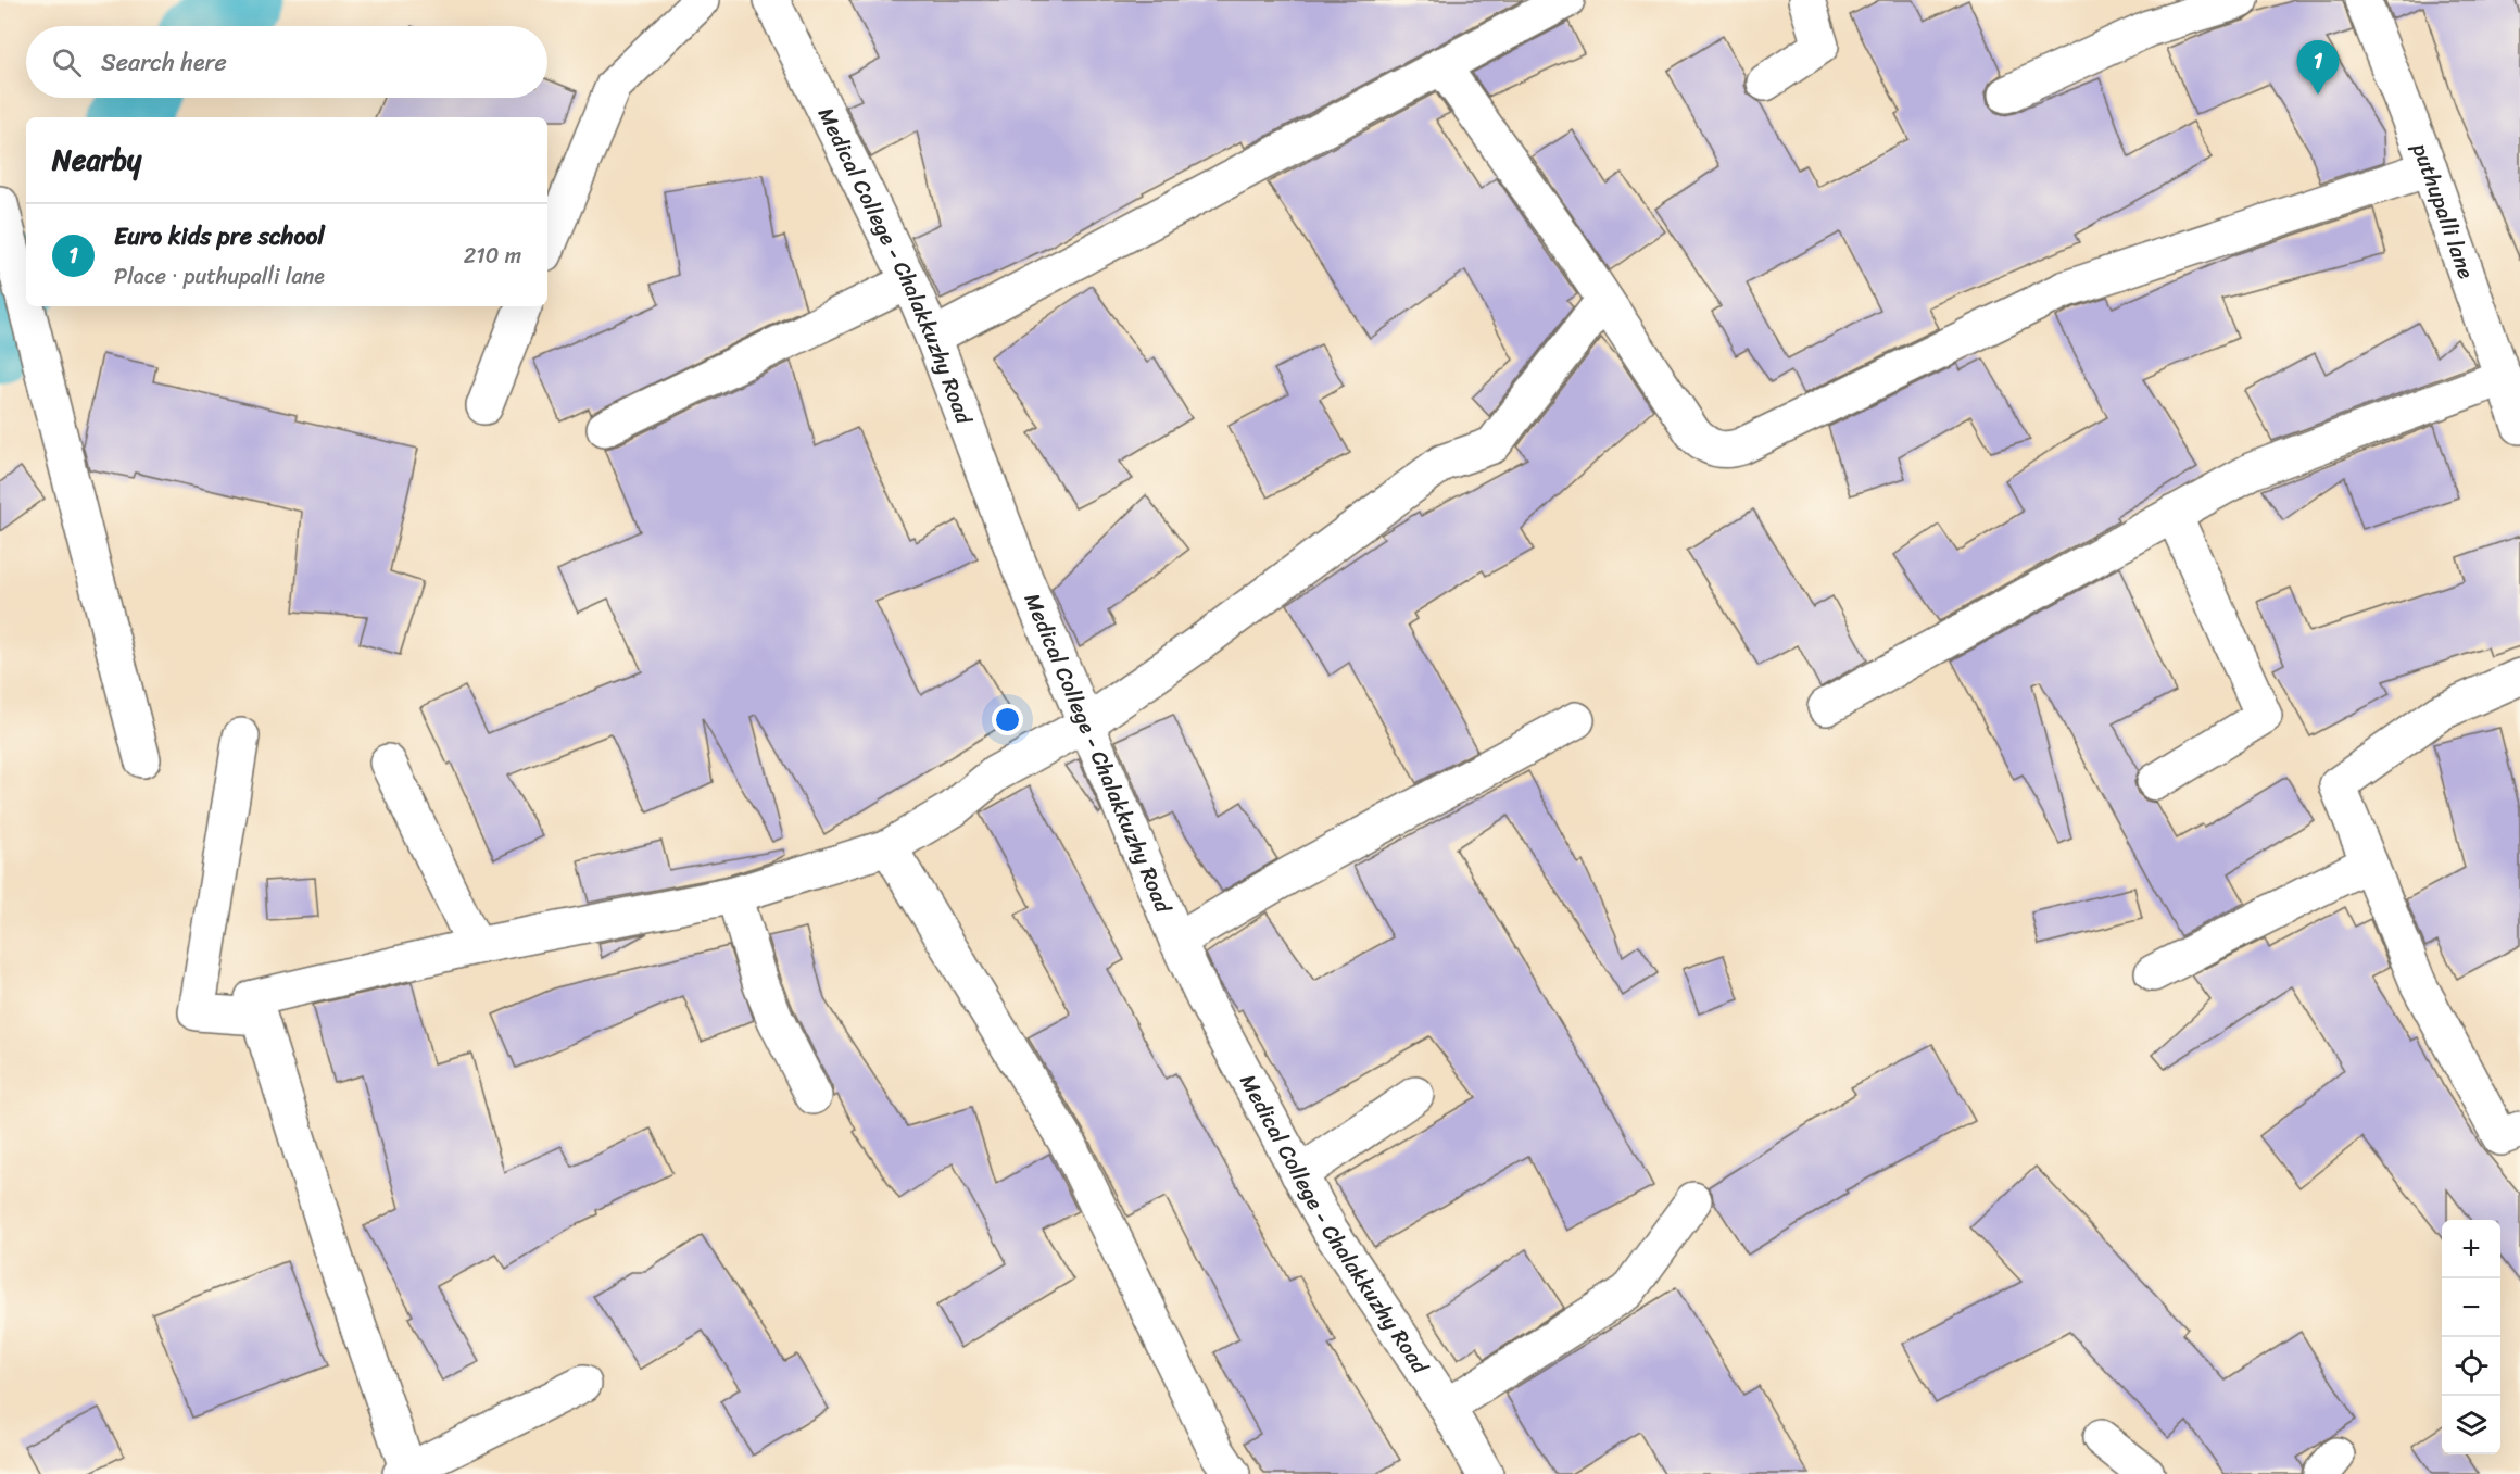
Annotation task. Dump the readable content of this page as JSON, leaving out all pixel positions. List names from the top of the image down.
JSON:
{
  "streets": {
    "street": ["puthupalli lane", "Medical College - Chalakkuzhy Road"]
  },
  "page": {
    "search": "Search here",
    "pins": "1",
    "heading": "Nearby",
    "list": [
      {
        "mark": "1",
        "name": "Euro kids pre school",
        "note": "Place · puthupalli lane",
        "value": "210 m"
      }
    ],
    "map_buttons": ["+", "−"]
  }
}
